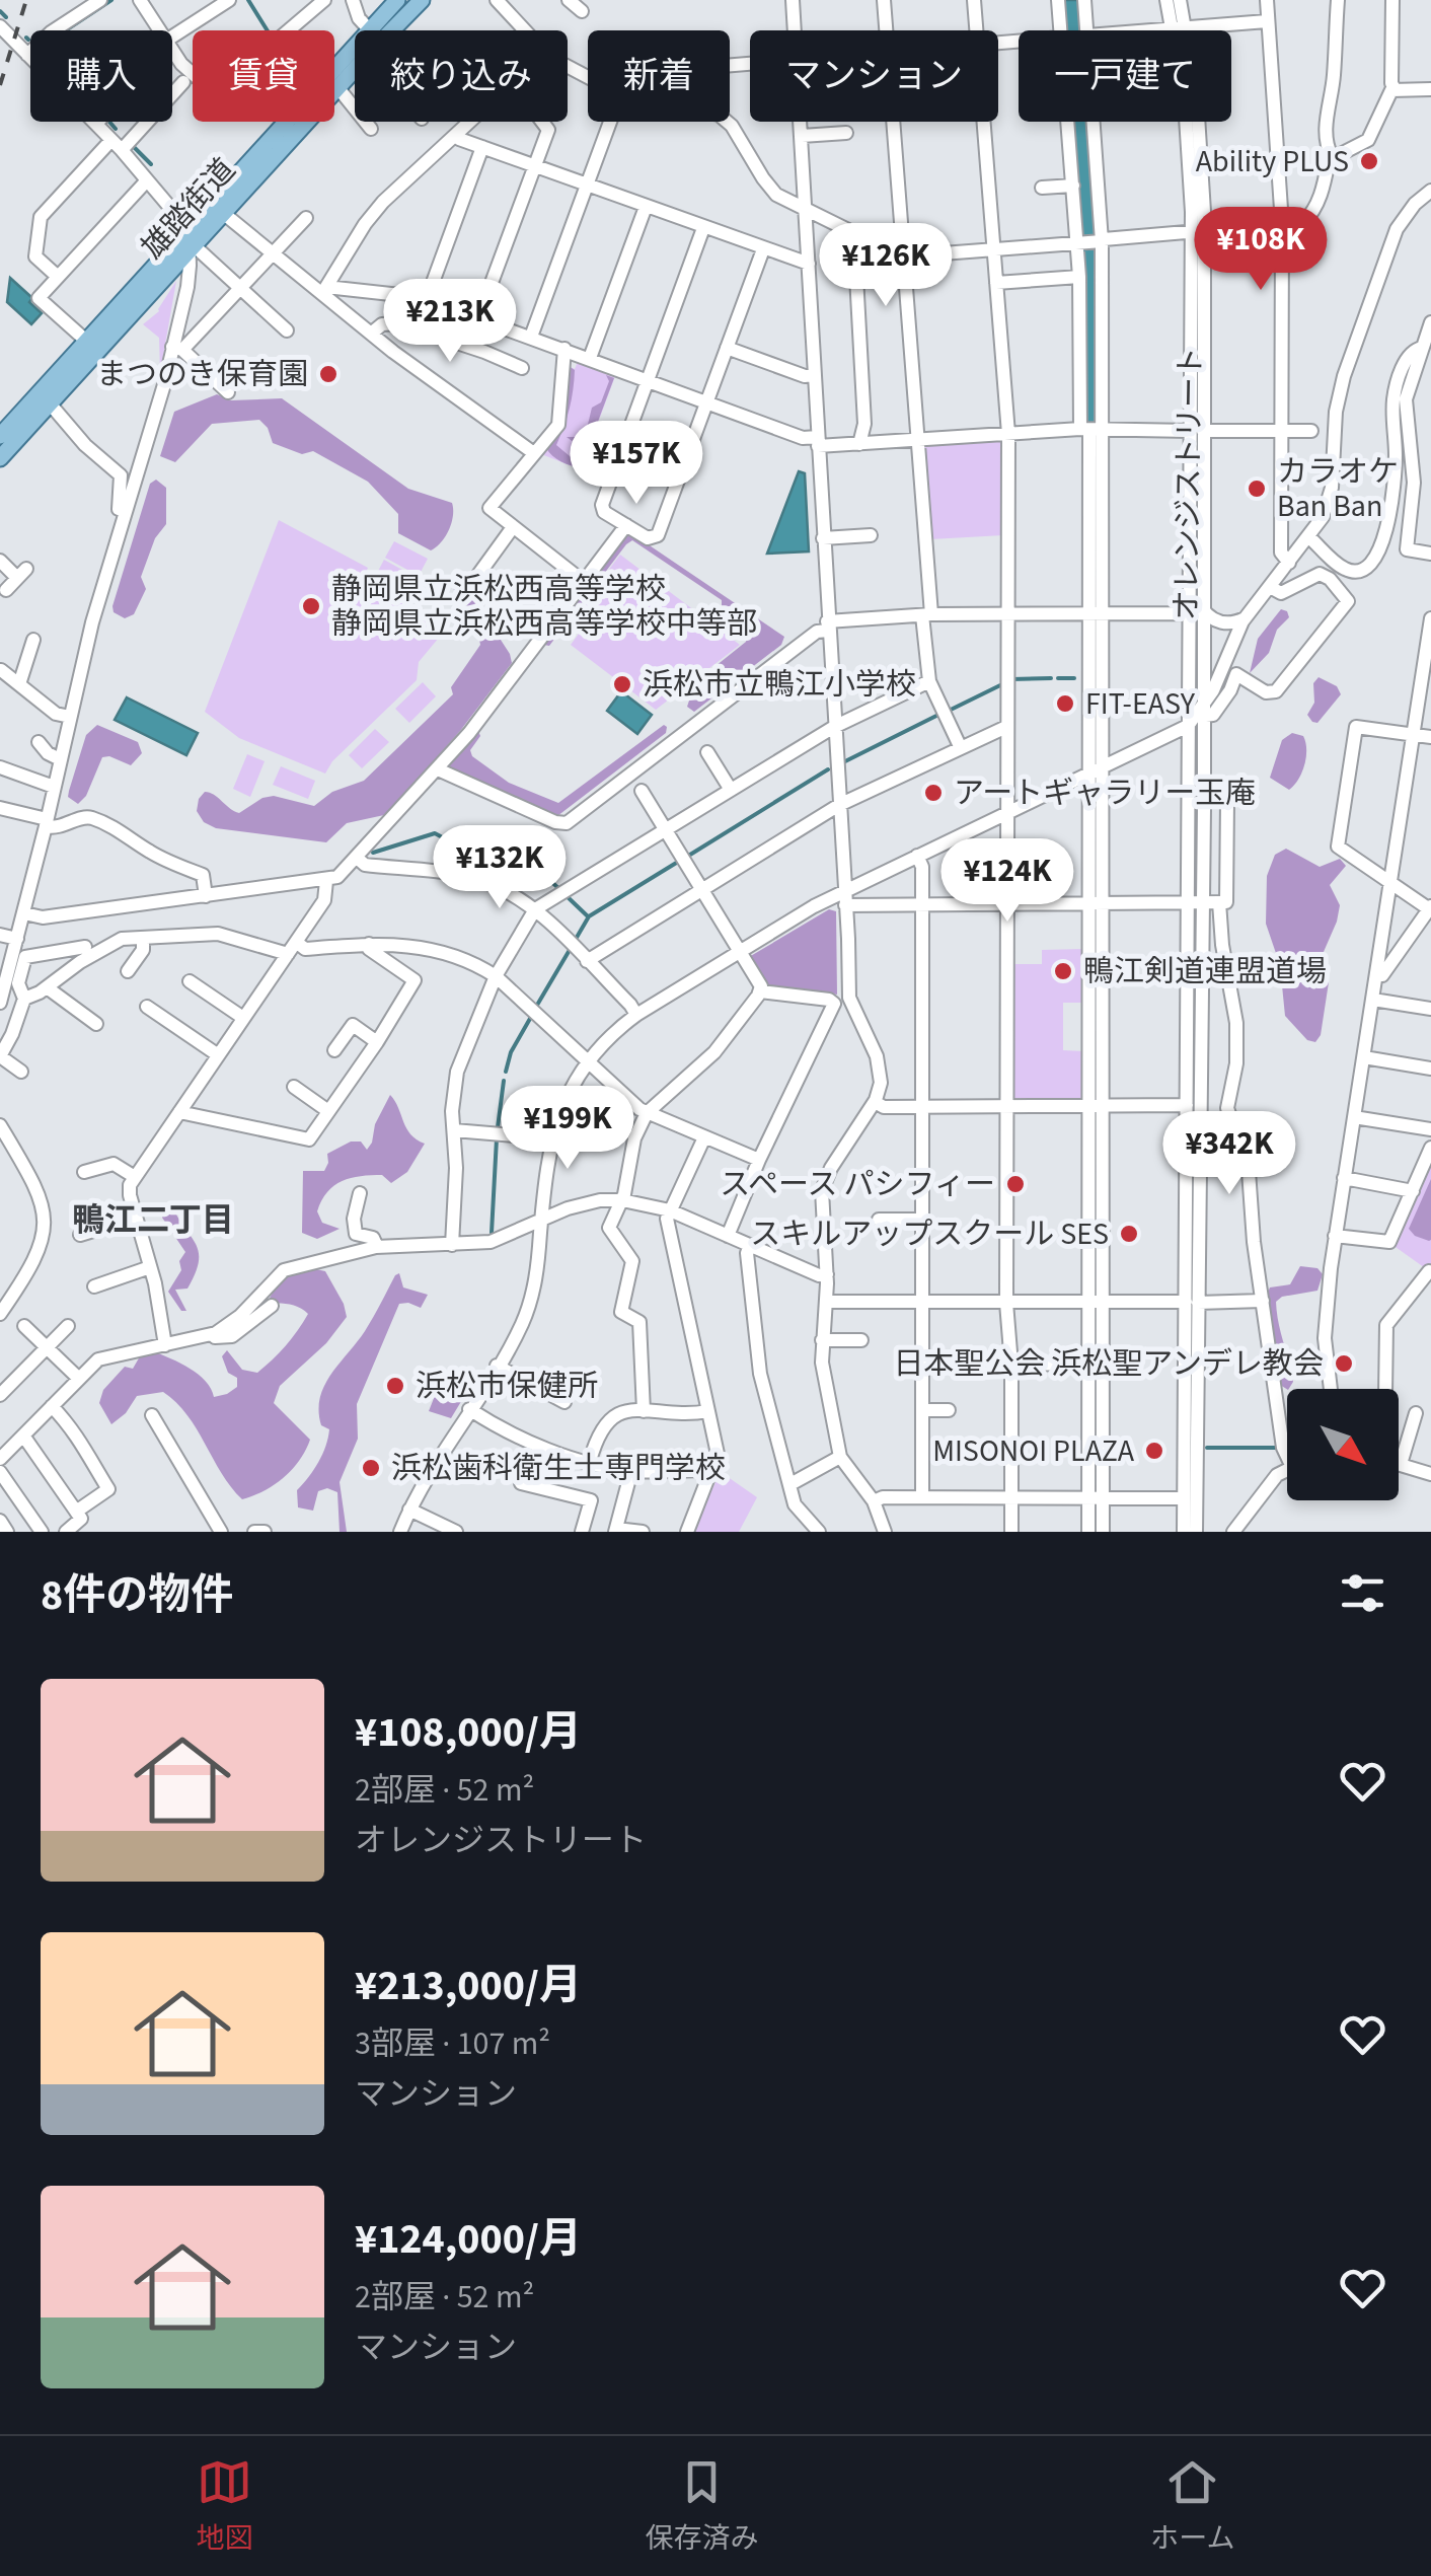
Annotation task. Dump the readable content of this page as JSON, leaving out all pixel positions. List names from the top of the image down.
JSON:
{
  "streets": {
    "main road": ["雄踏街道"],
    "street": ["オレンジストリート"]
  },
  "districts": ["鴨江二丁目"],
  "places": [
    "Ability PLUS",
    "まつのき保育園",
    "カラオケ Ban Ban",
    "静岡県立浜松西高等学校 静岡県立浜松西高等学校中等部",
    "浜松市立鴨江小学校",
    "FIT-EASY",
    "アートギャラリー玉庵",
    "鴨江剣道連盟道場",
    "スペース パシフィー",
    "スキルアップスクール SES",
    "日本聖公会 浜松聖アンデレ教会",
    "浜松市保健所",
    "MISONOI PLAZA",
    "浜松歯科衛生士専門学校"
  ],
  "north": "bottom right",
  "page": {
    "chip": [
      "購入",
      "賃貸",
      "絞り込み",
      "新着",
      "マンション",
      "一戸建て"
    ],
    "price": [
      "¥108K",
      "¥126K",
      "¥213K",
      "¥157K",
      "¥132K",
      "¥124K",
      "¥199K",
      "¥342K"
    ],
    "heading": "8件の物件",
    "list": [
      {
        "name": "¥108,000/月",
        "note": "2部屋 · 52 m² · オレンジストリート"
      },
      {
        "name": "¥213,000/月",
        "note": "3部屋 · 107 m² · マンション"
      },
      {
        "name": "¥124,000/月",
        "note": "2部屋 · 52 m² · マンション"
      }
    ],
    "tabs": ["地図", "保存済み", "ホーム"]
  }
}
